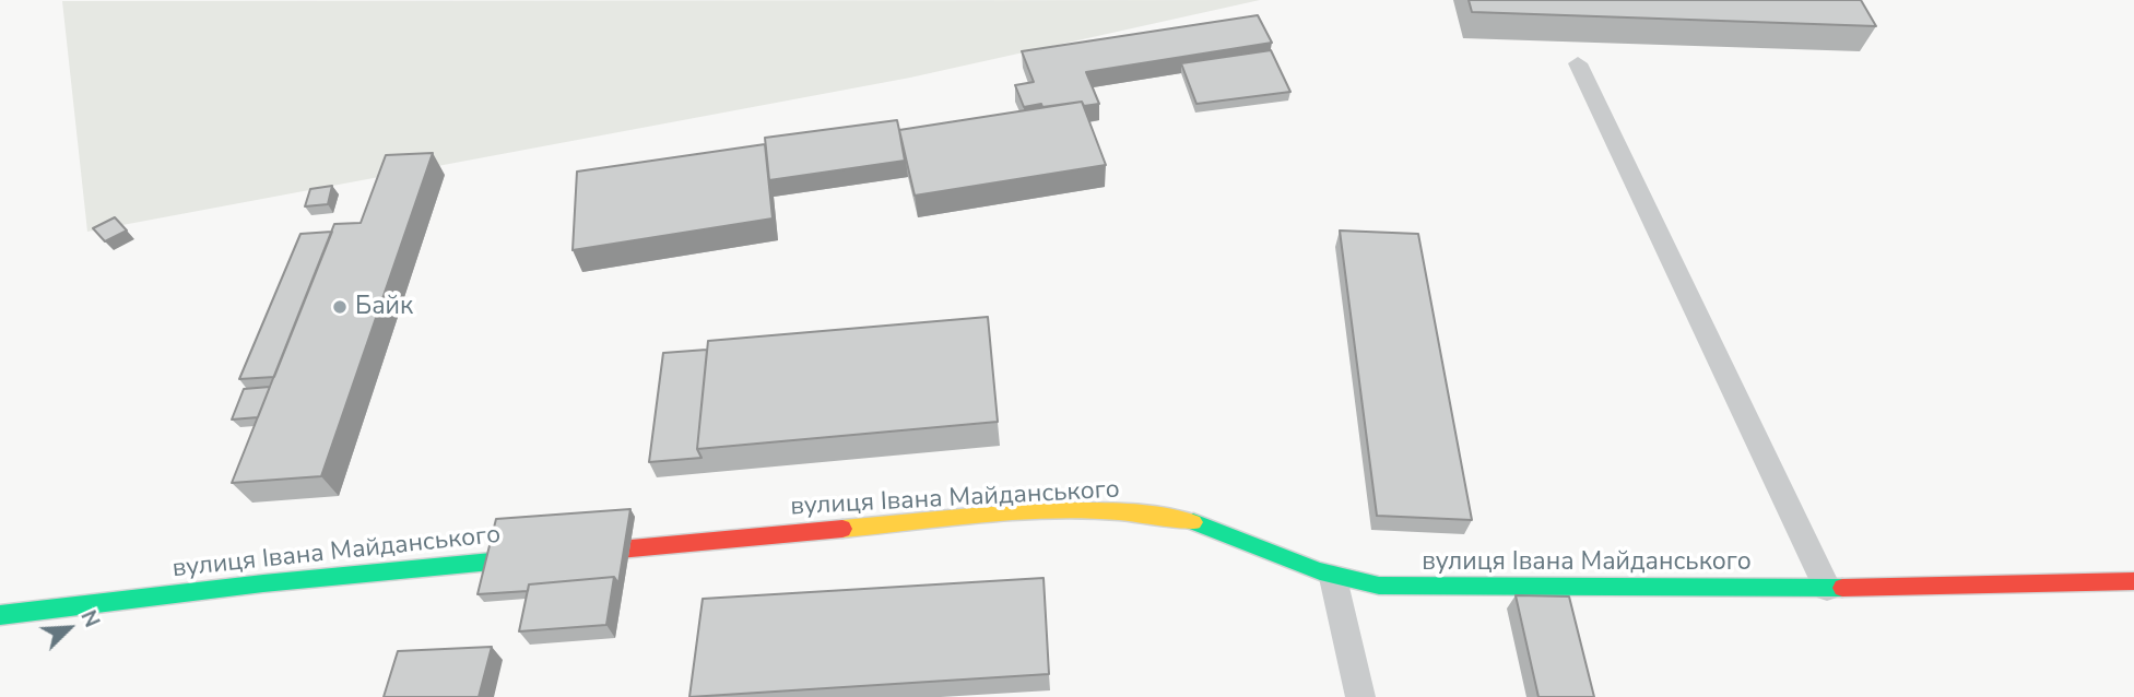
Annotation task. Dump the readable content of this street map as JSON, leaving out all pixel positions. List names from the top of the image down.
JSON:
{
  "streets": {
    "street": ["вулиця Івана Майданського"]
  },
  "places": ["Байк"],
  "north": "top right"
}
